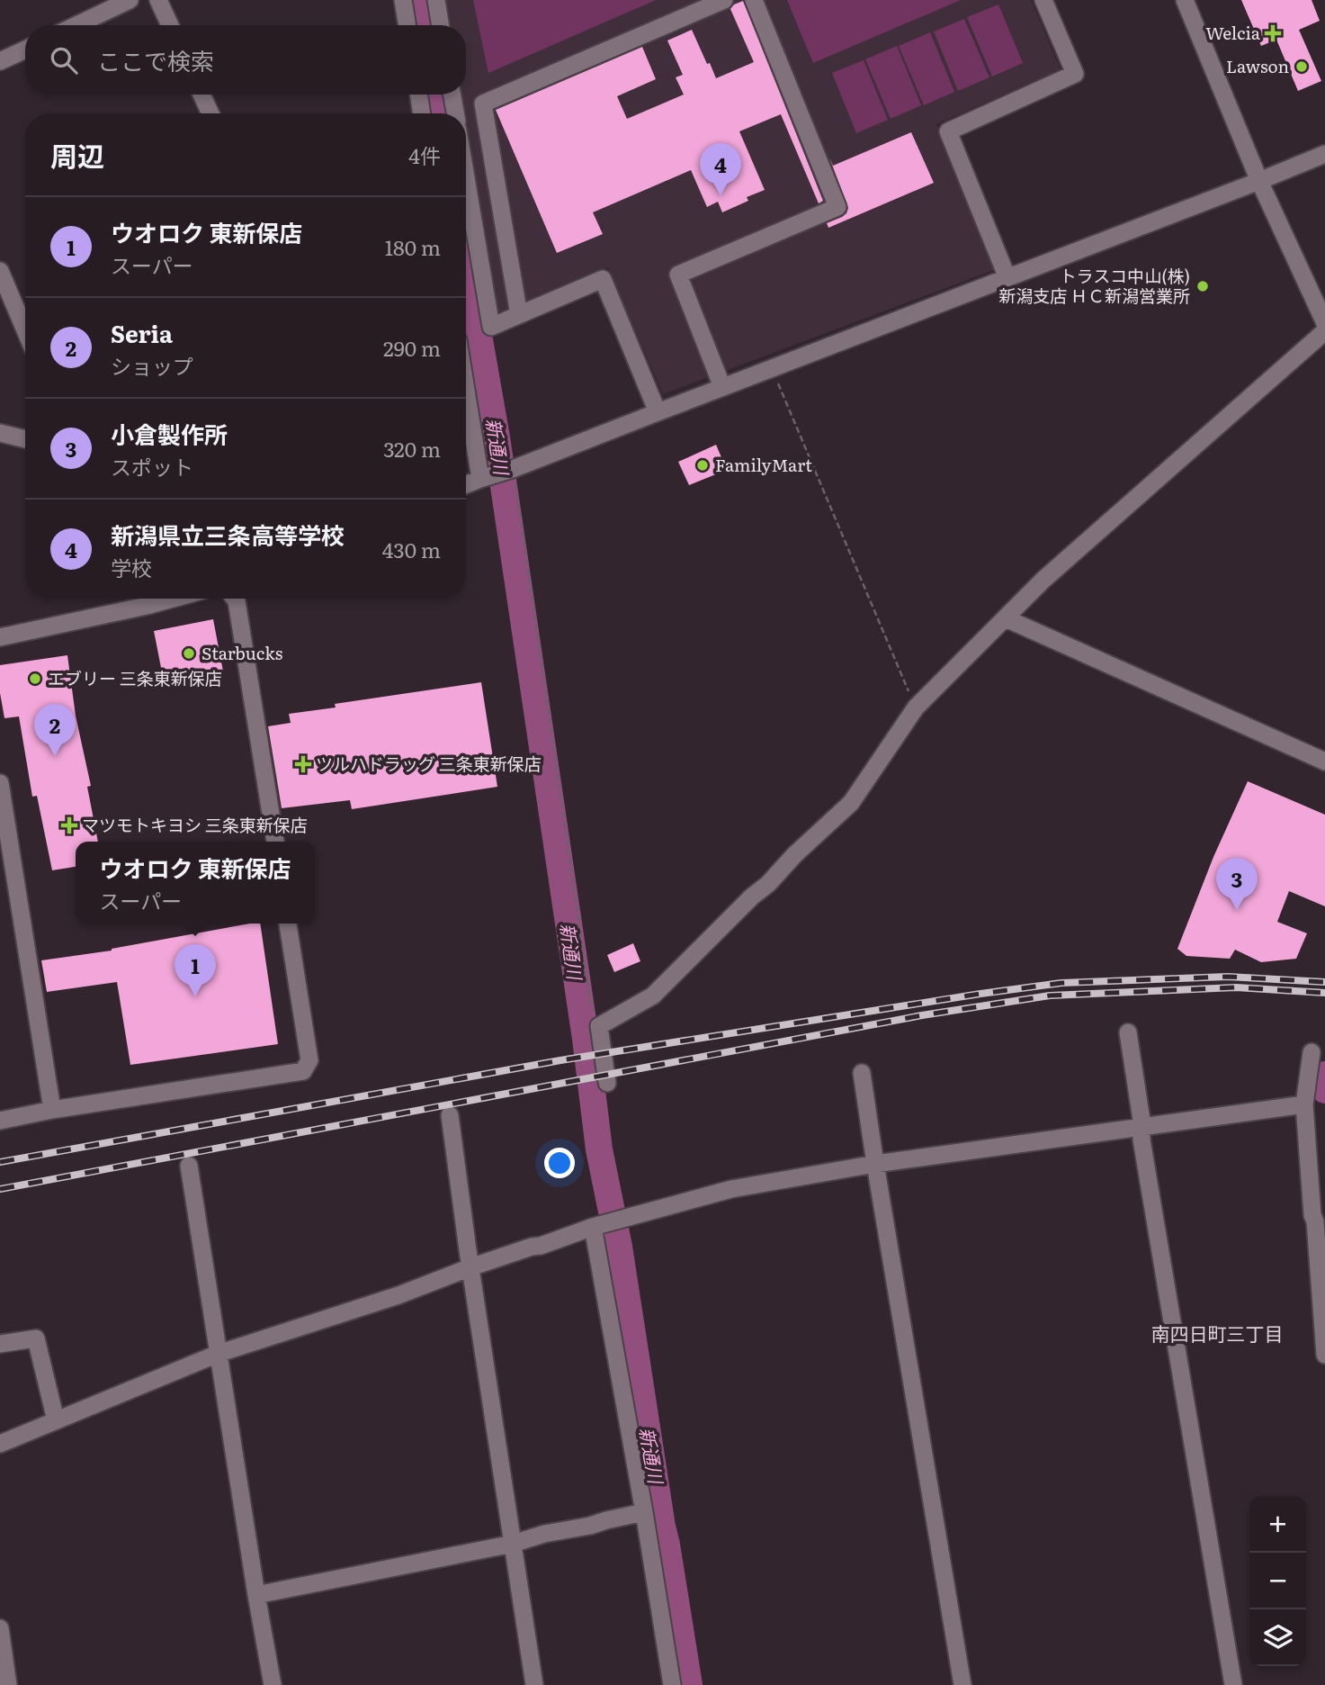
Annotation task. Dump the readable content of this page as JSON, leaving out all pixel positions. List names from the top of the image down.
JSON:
{
  "districts": ["南四日町三丁目"],
  "water": ["新通川"],
  "places": {
    "health": ["Welcia", "ツルハドラッグ 三条東新保店", "マツモトキヨシ 三条東新保店"],
    "other": [
      "Lawson",
      "トラスコ中山(株) 新潟支店 ＨＣ新潟営業所",
      "FamilyMart",
      "Starbucks",
      "エブリー 三条東新保店"
    ]
  },
  "page": {
    "search": "ここで検索",
    "heading": ["周辺", "4件"],
    "pins": [
      "4",
      "2",
      "3",
      "1"
    ],
    "list": [
      {
        "mark": "1",
        "name": "ウオロク 東新保店",
        "note": "スーパー",
        "value": "180 m"
      },
      {
        "mark": "2",
        "name": "Seria",
        "note": "ショップ",
        "value": "290 m"
      },
      {
        "mark": "3",
        "name": "小倉製作所",
        "note": "スポット",
        "value": "320 m"
      },
      {
        "mark": "4",
        "name": "新潟県立三条高等学校",
        "note": "学校",
        "value": "430 m"
      }
    ],
    "popup": ["ウオロク 東新保店", "スーパー"],
    "map_buttons": ["+", "−"]
  }
}
